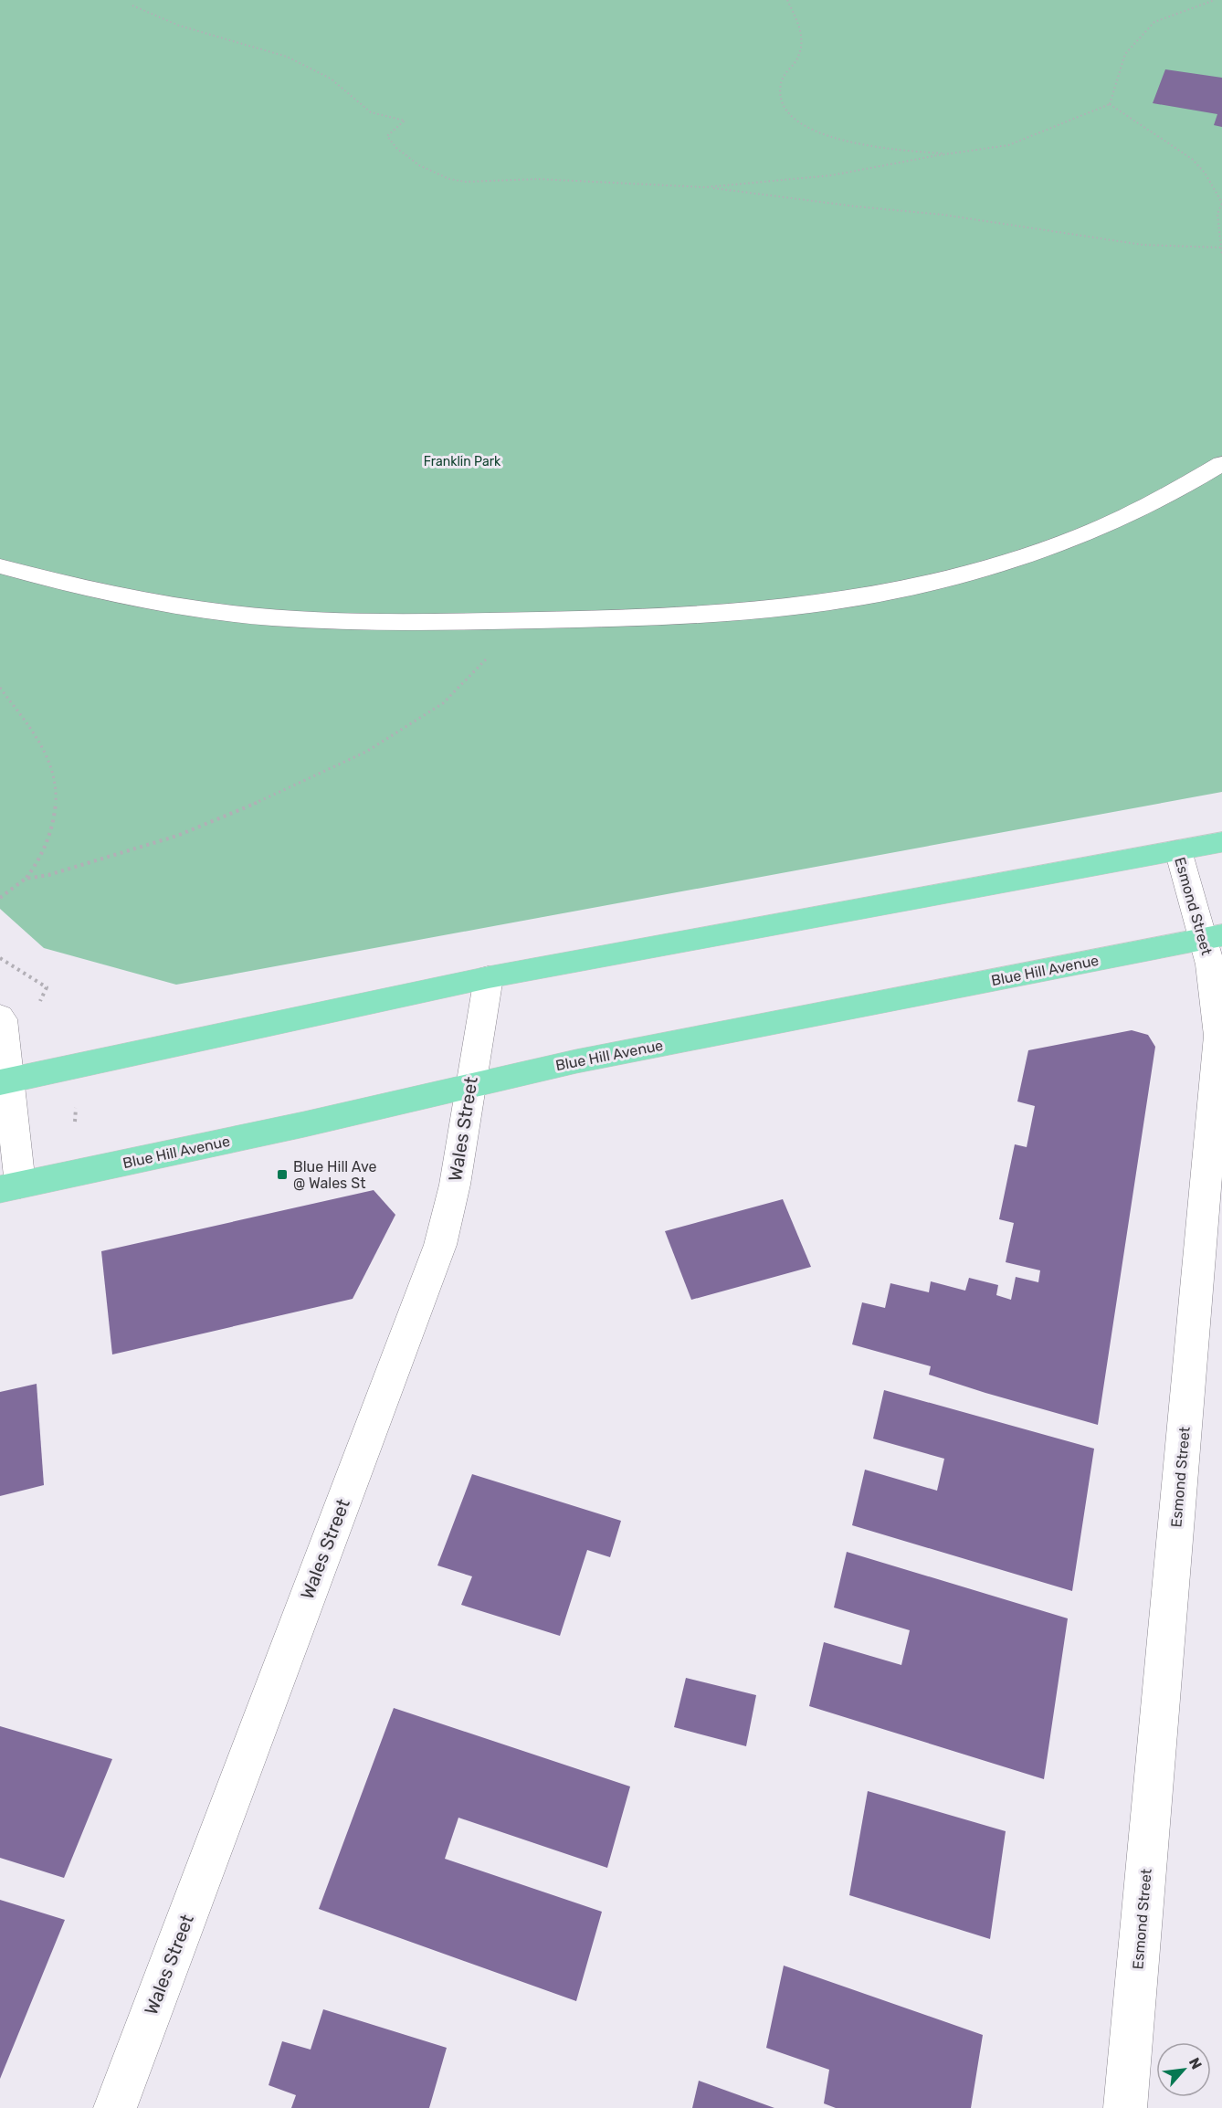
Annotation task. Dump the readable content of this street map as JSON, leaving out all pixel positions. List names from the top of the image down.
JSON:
{
  "streets": {
    "main road": ["Blue Hill Avenue"],
    "street": ["Esmond Street", "Wales Street"]
  },
  "crossings": [
    ["Esmond Street", "Blue Hill Avenue"],
    ["Blue Hill Avenue", "Wales Street"]
  ],
  "parks": ["Franklin Park"],
  "places": {
    "transit": ["Blue Hill Ave @ Wales St"]
  },
  "north": "top right"
}
